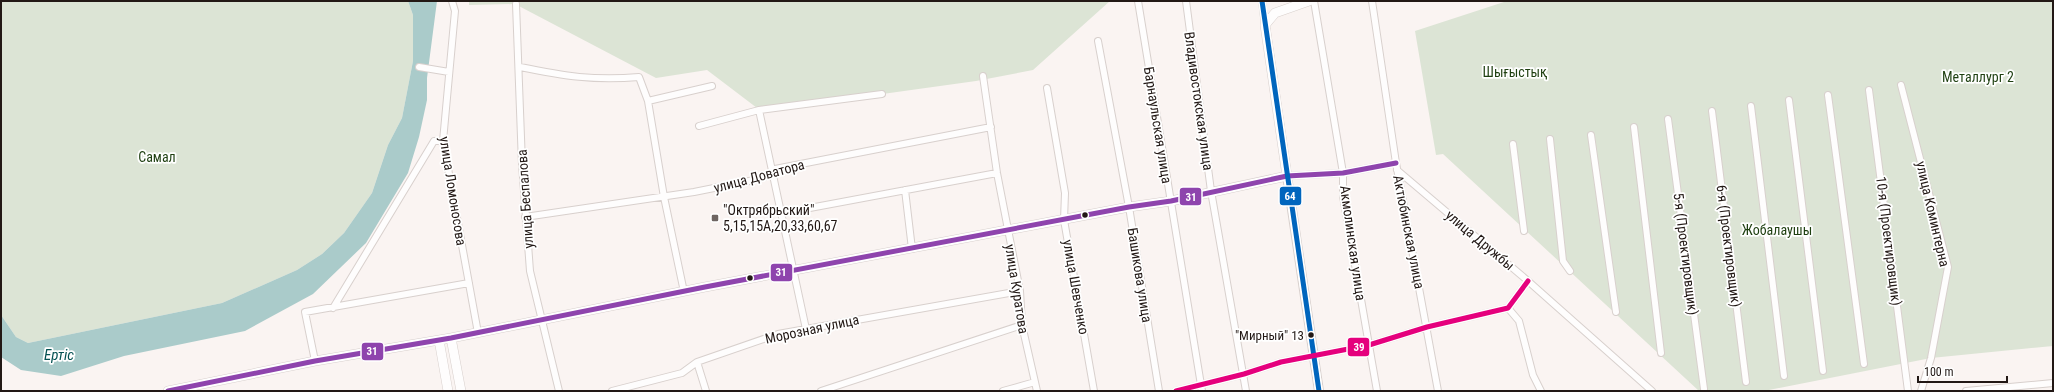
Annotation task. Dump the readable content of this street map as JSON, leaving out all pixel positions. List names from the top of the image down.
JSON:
{
  "streets": {
    "street": [
      "Владивостокская улица",
      "Барнаульская улица",
      "улица Доватора",
      "улица Ломоносова",
      "улица Беспалова",
      "улица Коминтерна",
      "Актюбинская улица",
      "улица Дружбы",
      "10-я (Проектировщик)",
      "Акмолинская улица",
      "6-я (Проектировщик)",
      "5-я (Проектировщик)",
      "Башикова улица",
      "улица Шевченко",
      "улица Куратова",
      "Морозная улица"
    ]
  },
  "crossings": [
    ["улица Доватора", "улица Беспалова"],
    ["улица Доватора", "улица Куратова"],
    ["Актюбинская улица", "улица Дружбы"],
    ["улица Куратова", "Морозная улица"]
  ],
  "water": ["Ертіс"],
  "parks": [
    "Шығыстық",
    "Металлург 2",
    "Самал",
    "Жобалаушы"
  ],
  "places": {
    "transit": ["\"Октрябрьский\" 5,15,15А,20,33,60,67"],
    "other": ["\"Мирный\" 13"]
  },
  "lines": ["transit line 64", "transit line 31", "transit line 39"],
  "scale_bar": "100 m"
}
